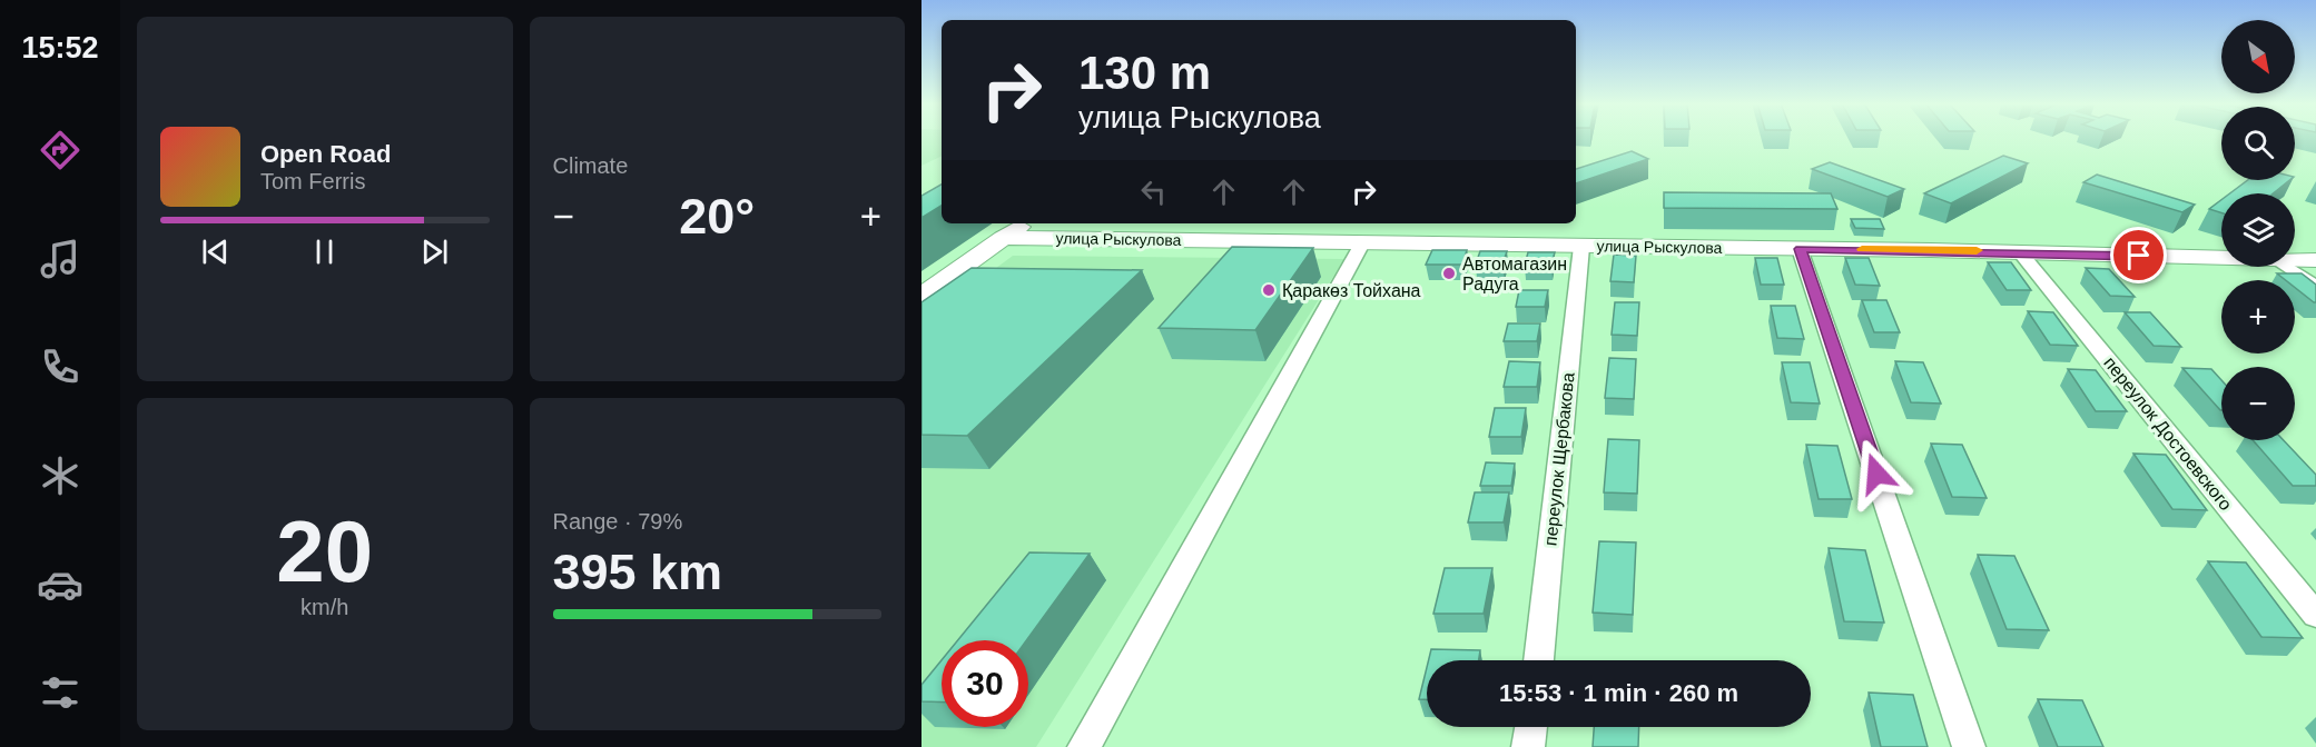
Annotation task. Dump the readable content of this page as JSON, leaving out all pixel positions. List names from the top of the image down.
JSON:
{
  "streets": {
    "street": ["улица Рыскулова", "переулок Достоевского", "переулок Щербакова"]
  },
  "crossings": [
    ["улица Рыскулова", "переулок Достоевского"],
    ["улица Рыскулова", "переулок Щербакова"]
  ],
  "places": ["Автомагазин Радуга", "Қаракөз Тойхана"],
  "north": "bottom right",
  "page": {
    "tabs": "15:52",
    "tile": [
      "Climate",
      ["20", "km/h"],
      ["Range · 79%", "395 km"]
    ],
    "map_buttons": ["+", "−"],
    "turn": ["130 m", "улица Рыскулова"],
    "song": ["Open Road", "Tom Ferris"],
    "heat": ["−", "20°", "+"],
    "limit": "30",
    "trip": "15:53 · 1 min · 260 m"
  }
}
